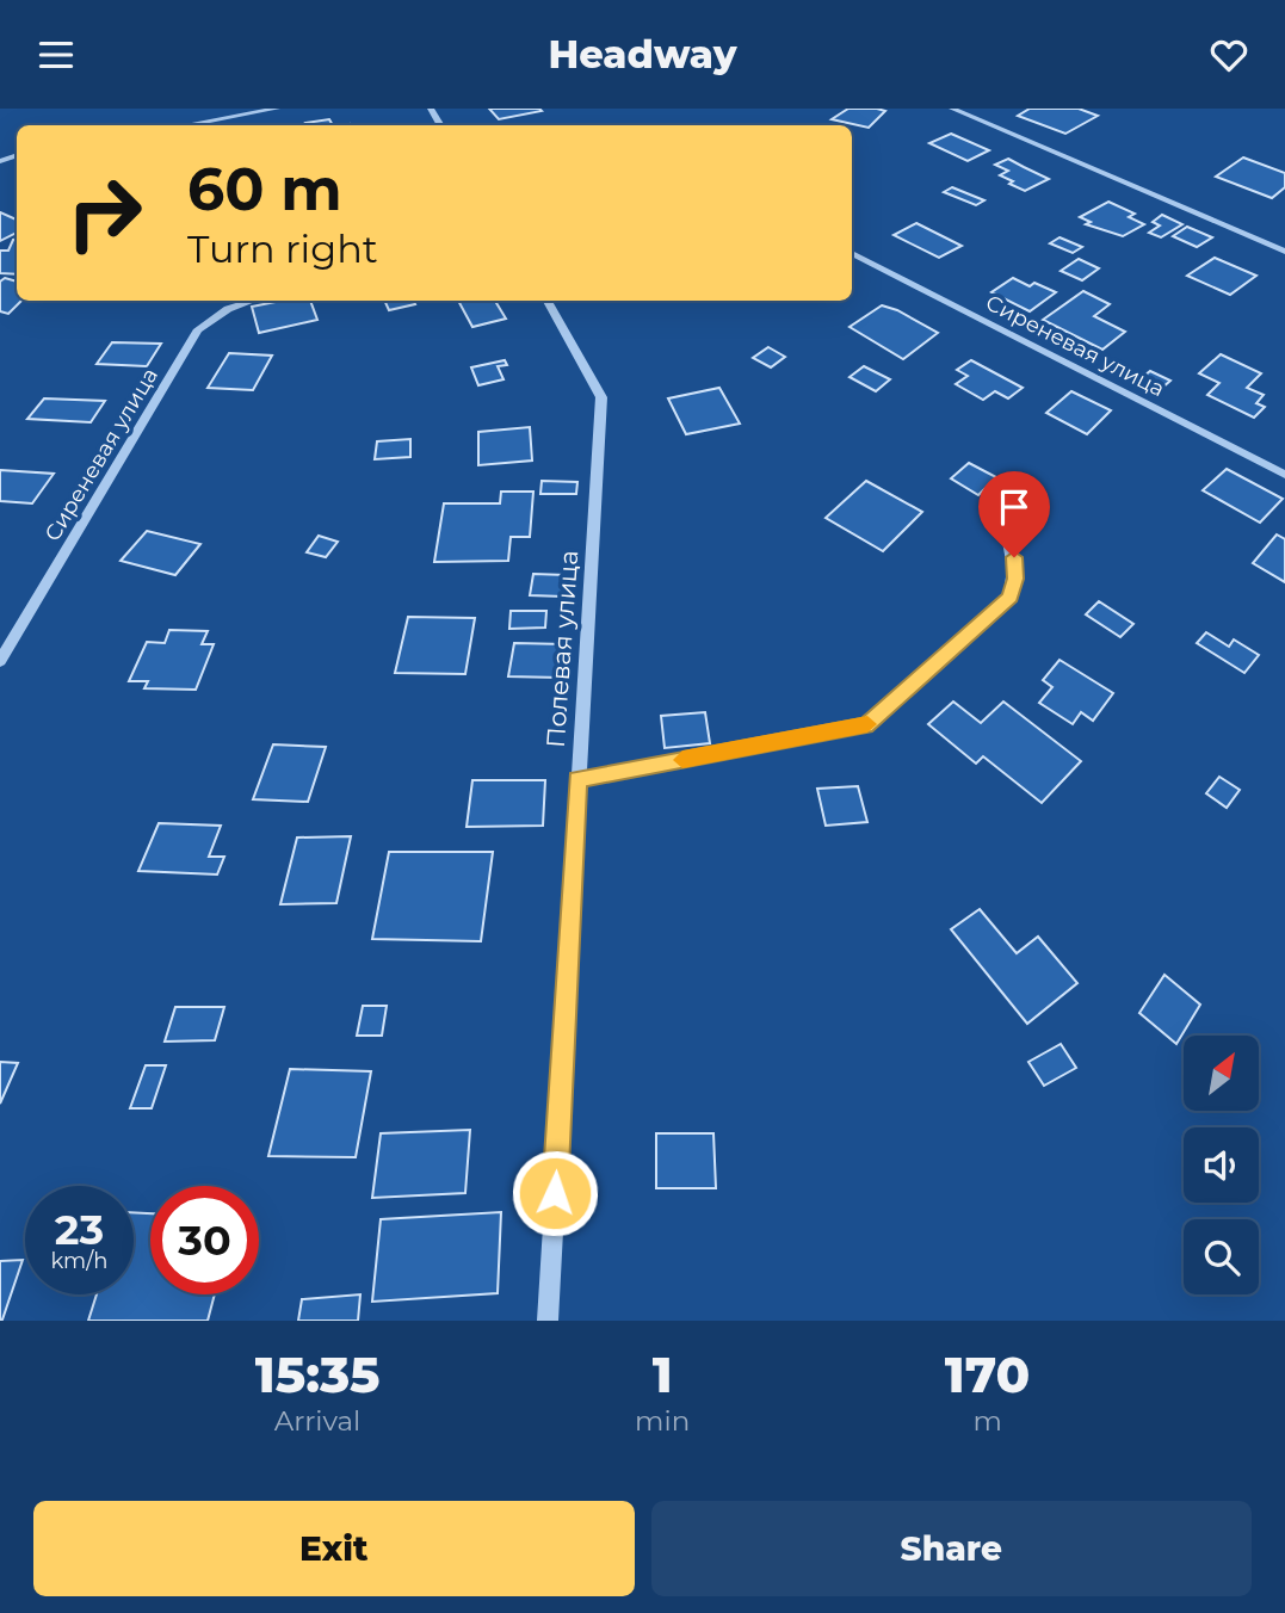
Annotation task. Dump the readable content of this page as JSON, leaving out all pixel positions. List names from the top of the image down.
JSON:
{
  "streets": {
    "street": ["Сиреневая улица", "Полевая улица"]
  },
  "north": "top right",
  "page": {
    "header": "Headway",
    "turn": ["60 m", "Turn right"],
    "speed": "23 km/h",
    "limit": "30",
    "eta": [
      "15:35",
      "Arrival",
      "1",
      "min",
      "170",
      "m"
    ],
    "buttons": ["Exit", "Share"]
  }
}
